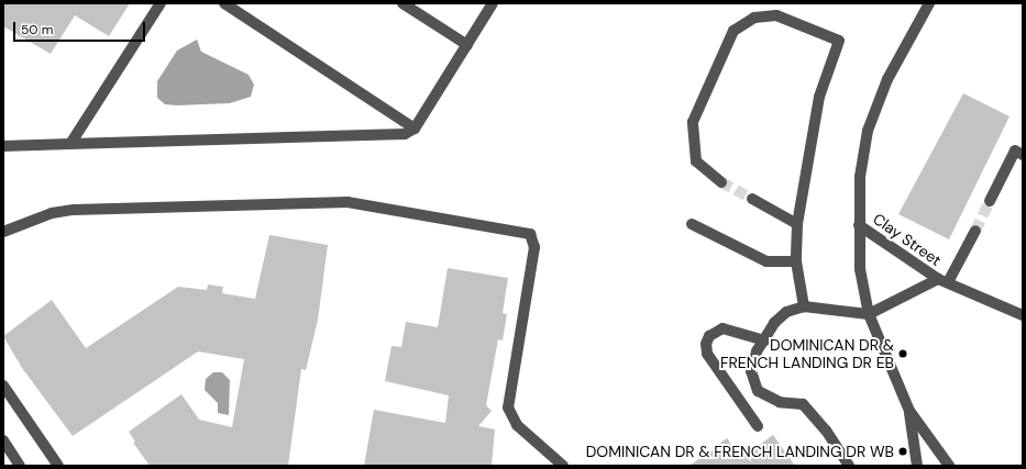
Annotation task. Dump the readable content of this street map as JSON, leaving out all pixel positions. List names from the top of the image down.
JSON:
{
  "streets": {
    "street": ["Clay Street"]
  },
  "places": ["DOMINICAN DR & FRENCH LANDING DR EB", "DOMINICAN DR & FRENCH LANDING DR WB"],
  "scale_bar": "50 m"
}
